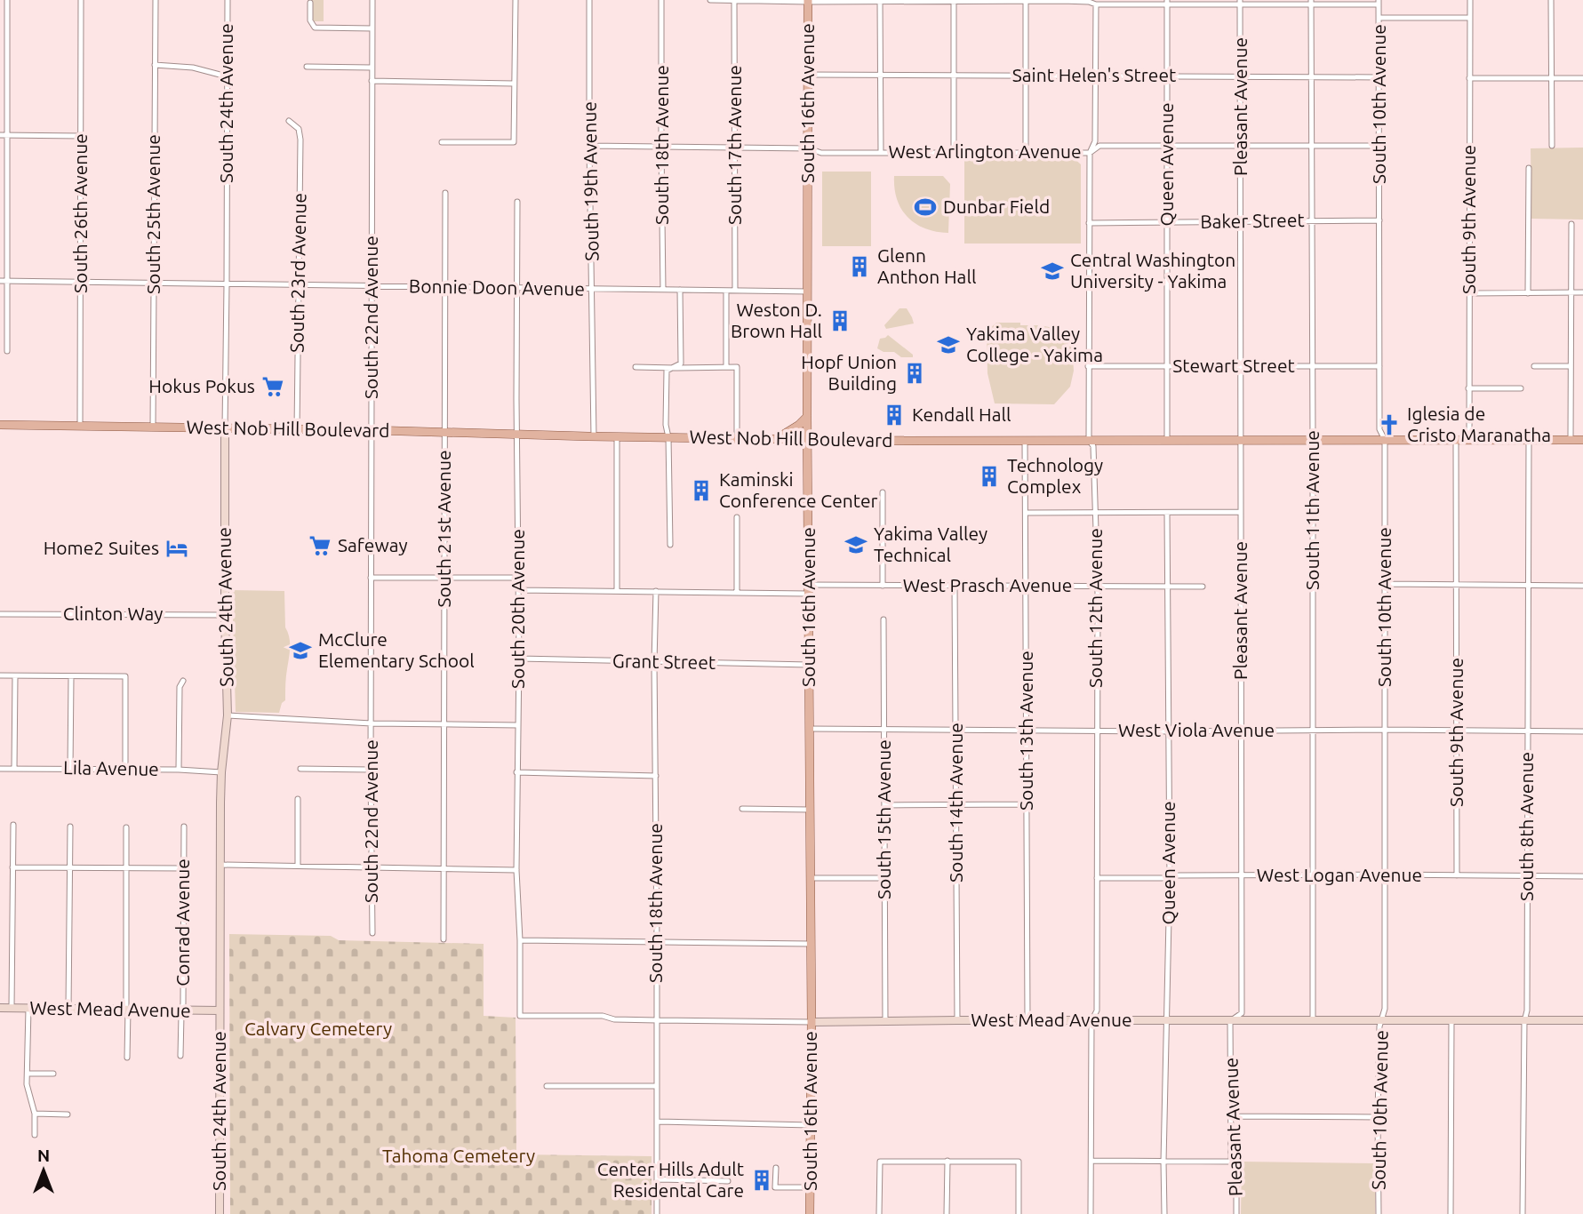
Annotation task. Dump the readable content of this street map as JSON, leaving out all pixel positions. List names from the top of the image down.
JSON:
{
  "streets": {
    "main road": ["South 16th Avenue", "West Nob Hill Boulevard"],
    "street": [
      "Saint Helen's Street",
      "South 24th Avenue",
      "South 10th Avenue",
      "Pleasant Avenue",
      "South 18th Avenue",
      "South 17th Avenue",
      "West Arlington Avenue",
      "Queen Avenue",
      "South 19th Avenue",
      "South 26th Avenue",
      "South 25th Avenue",
      "South 9th Avenue",
      "Baker Street",
      "South 23rd Avenue",
      "Bonnie Doon Avenue",
      "South 22nd Avenue",
      "Stewart Street",
      "South 11th Avenue",
      "South 21st Avenue",
      "West Prasch Avenue",
      "South 12th Avenue",
      "South 20th Avenue",
      "Clinton Way",
      "Grant Street",
      "South 13th Avenue",
      "West Viola Avenue",
      "Lila Avenue",
      "South 14th Avenue",
      "South 15th Avenue",
      "South 8th Avenue",
      "West Logan Avenue",
      "Conrad Avenue",
      "West Mead Avenue"
    ]
  },
  "crossings": [
    ["Saint Helen's Street", "South 16th Avenue"],
    ["Saint Helen's Street", "South 10th Avenue"],
    ["Saint Helen's Street", "Pleasant Avenue"],
    ["Saint Helen's Street", "Queen Avenue"],
    ["Saint Helen's Street", "South 11th Avenue"],
    ["Saint Helen's Street", "South 12th Avenue"],
    ["South 24th Avenue", "Bonnie Doon Avenue"],
    ["South 24th Avenue", "West Nob Hill Boulevard"],
    ["South 24th Avenue", "Clinton Way"],
    ["South 24th Avenue", "Lila Avenue"],
    ["South 24th Avenue", "West Mead Avenue"],
    ["South 16th Avenue", "West Arlington Avenue"],
    ["South 16th Avenue", "Bonnie Doon Avenue"],
    ["South 16th Avenue", "West Nob Hill Boulevard"],
    ["South 16th Avenue", "West Prasch Avenue"],
    ["South 16th Avenue", "Grant Street"],
    ["South 16th Avenue", "West Viola Avenue"],
    ["South 16th Avenue", "West Mead Avenue"],
    ["South 10th Avenue", "West Arlington Avenue"],
    ["South 10th Avenue", "Baker Street"],
    ["South 10th Avenue", "Stewart Street"],
    ["South 10th Avenue", "West Nob Hill Boulevard"],
    ["South 10th Avenue", "West Viola Avenue"],
    ["South 10th Avenue", "West Logan Avenue"],
    ["South 10th Avenue", "West Mead Avenue"],
    ["Pleasant Avenue", "West Arlington Avenue"],
    ["Pleasant Avenue", "Baker Street"],
    ["Pleasant Avenue", "Stewart Street"],
    ["Pleasant Avenue", "West Nob Hill Boulevard"],
    ["Pleasant Avenue", "West Viola Avenue"],
    ["Pleasant Avenue", "West Logan Avenue"],
    ["Pleasant Avenue", "West Mead Avenue"],
    ["South 18th Avenue", "West Arlington Avenue"],
    ["South 18th Avenue", "Bonnie Doon Avenue"],
    ["South 18th Avenue", "West Prasch Avenue"],
    ["South 18th Avenue", "Grant Street"],
    ["South 18th Avenue", "West Mead Avenue"],
    ["South 17th Avenue", "West Arlington Avenue"],
    ["South 17th Avenue", "Bonnie Doon Avenue"],
    ["West Arlington Avenue", "Queen Avenue"],
    ["West Arlington Avenue", "South 19th Avenue"],
    ["West Arlington Avenue", "South 11th Avenue"],
    ["West Arlington Avenue", "South 12th Avenue"],
    ["Queen Avenue", "Baker Street"],
    ["Queen Avenue", "Stewart Street"],
    ["Queen Avenue", "West Nob Hill Boulevard"],
    ["Queen Avenue", "West Prasch Avenue"],
    ["Queen Avenue", "West Viola Avenue"],
    ["Queen Avenue", "West Logan Avenue"],
    ["Queen Avenue", "West Mead Avenue"],
    ["South 19th Avenue", "Bonnie Doon Avenue"],
    ["South 19th Avenue", "West Nob Hill Boulevard"],
    ["South 26th Avenue", "Bonnie Doon Avenue"],
    ["South 26th Avenue", "West Nob Hill Boulevard"],
    ["South 25th Avenue", "Bonnie Doon Avenue"],
    ["South 25th Avenue", "West Nob Hill Boulevard"],
    ["South 9th Avenue", "West Nob Hill Boulevard"],
    ["South 9th Avenue", "West Viola Avenue"],
    ["South 9th Avenue", "West Logan Avenue"],
    ["Baker Street", "South 11th Avenue"],
    ["Baker Street", "South 12th Avenue"],
    ["South 23rd Avenue", "Bonnie Doon Avenue"],
    ["South 23rd Avenue", "West Nob Hill Boulevard"],
    ["Bonnie Doon Avenue", "South 22nd Avenue"],
    ["Bonnie Doon Avenue", "South 21st Avenue"],
    ["Bonnie Doon Avenue", "South 20th Avenue"],
    ["South 22nd Avenue", "West Nob Hill Boulevard"],
    ["Stewart Street", "South 11th Avenue"],
    ["Stewart Street", "South 12th Avenue"],
    ["West Nob Hill Boulevard", "South 11th Avenue"],
    ["West Nob Hill Boulevard", "South 21st Avenue"],
    ["West Nob Hill Boulevard", "South 12th Avenue"],
    ["West Nob Hill Boulevard", "South 20th Avenue"],
    ["West Nob Hill Boulevard", "South 13th Avenue"],
    ["West Nob Hill Boulevard", "South 8th Avenue"],
    ["South 11th Avenue", "West Viola Avenue"],
    ["South 11th Avenue", "West Logan Avenue"],
    ["South 11th Avenue", "West Mead Avenue"],
    ["West Prasch Avenue", "South 12th Avenue"],
    ["West Prasch Avenue", "South 20th Avenue"],
    ["West Prasch Avenue", "South 13th Avenue"],
    ["West Prasch Avenue", "South 14th Avenue"],
    ["South 12th Avenue", "West Viola Avenue"],
    ["South 12th Avenue", "West Logan Avenue"],
    ["South 12th Avenue", "West Mead Avenue"],
    ["South 20th Avenue", "Grant Street"],
    ["South 20th Avenue", "West Mead Avenue"],
    ["South 13th Avenue", "West Viola Avenue"],
    ["South 13th Avenue", "West Mead Avenue"],
    ["West Viola Avenue", "South 14th Avenue"],
    ["West Viola Avenue", "South 15th Avenue"],
    ["West Viola Avenue", "South 8th Avenue"],
    ["South 14th Avenue", "West Mead Avenue"],
    ["South 15th Avenue", "West Mead Avenue"],
    ["South 8th Avenue", "West Logan Avenue"],
    ["South 8th Avenue", "West Mead Avenue"],
    ["Conrad Avenue", "West Mead Avenue"]
  ],
  "parks": ["Calvary Cemetery", "Tahoma Cemetery"],
  "places": {
    "sports": ["Dunbar Field"],
    "building": [
      "Glenn Anthon Hall",
      "Weston D. Brown Hall",
      "Hopf Union Building",
      "Kendall Hall",
      "Technology Complex",
      "Kaminski Conference Center",
      "Center Hills Adult Residental Care"
    ],
    "school or university": [
      "Central Washington University - Yakima",
      "Yakima Valley College - Yakima",
      "Yakima Valley Technical",
      "McClure Elementary School"
    ],
    "supermarket": ["Hokus Pokus", "Safeway"],
    "church": ["Iglesia de Cristo Maranatha"],
    "hotel": ["Home2 Suites"]
  },
  "north": "top"
}
